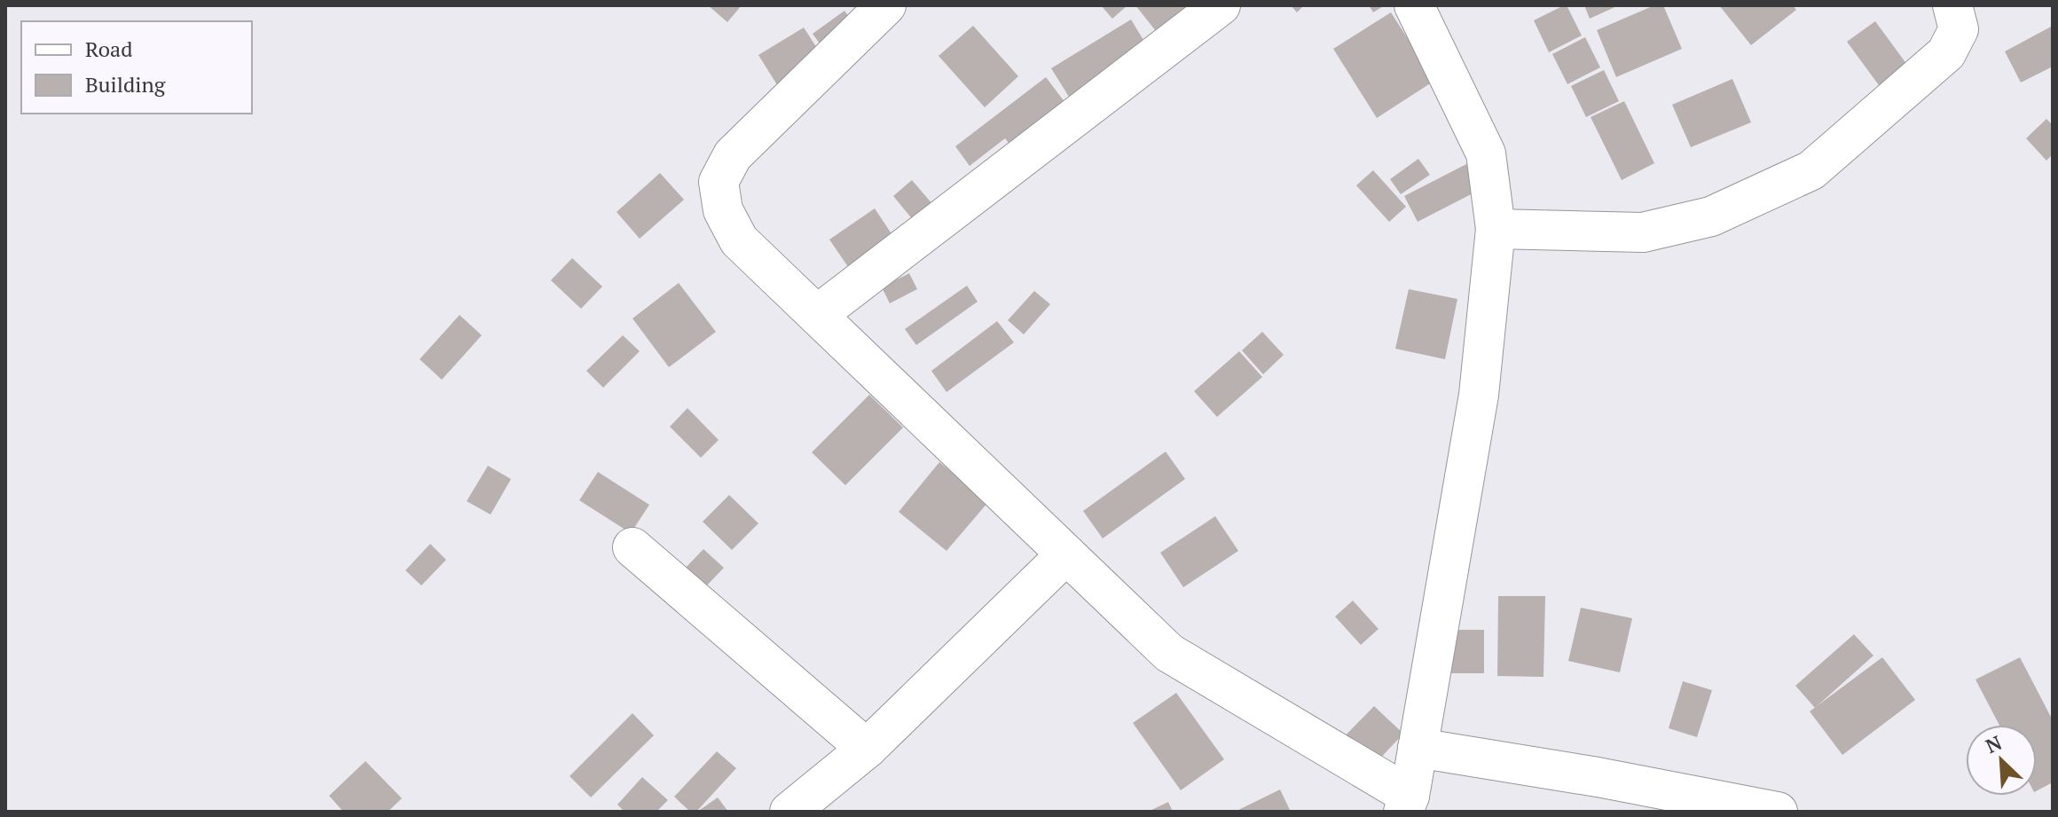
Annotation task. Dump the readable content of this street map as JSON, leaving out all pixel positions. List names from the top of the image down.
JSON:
{
  "legend": ["Road", "Building"],
  "north": "top left"
}
